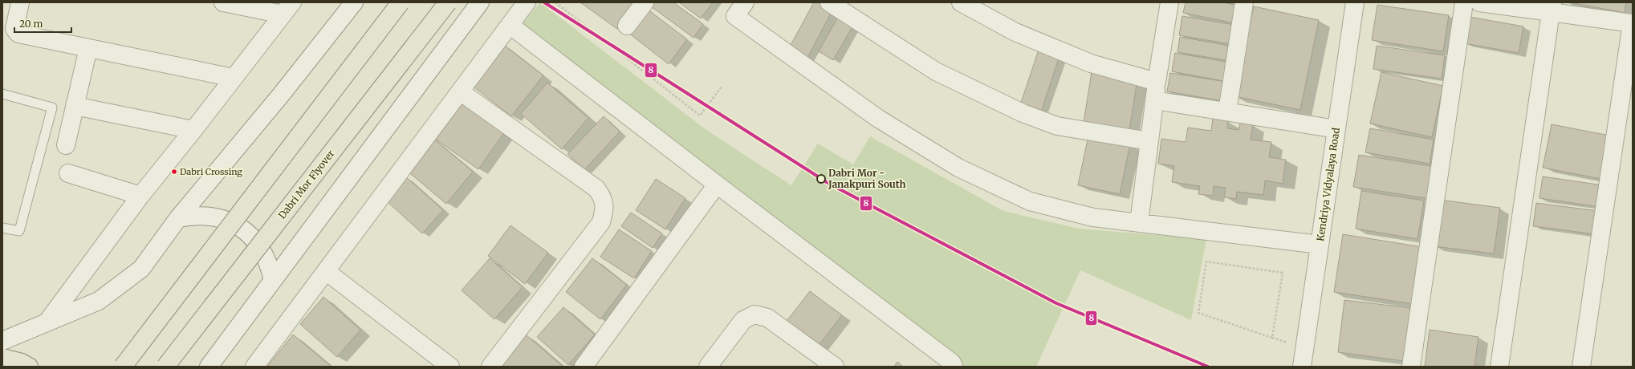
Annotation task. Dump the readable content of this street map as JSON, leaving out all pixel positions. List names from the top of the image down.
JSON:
{
  "streets": {
    "main road": ["Dabri Mor Flyover"],
    "street": ["Kendriya Vidyalaya Road"]
  },
  "places": ["Dabri Crossing", "Dabri Mor - Janakpuri South"],
  "lines": ["transit line 8"],
  "scale_bar": "20 m"
}
